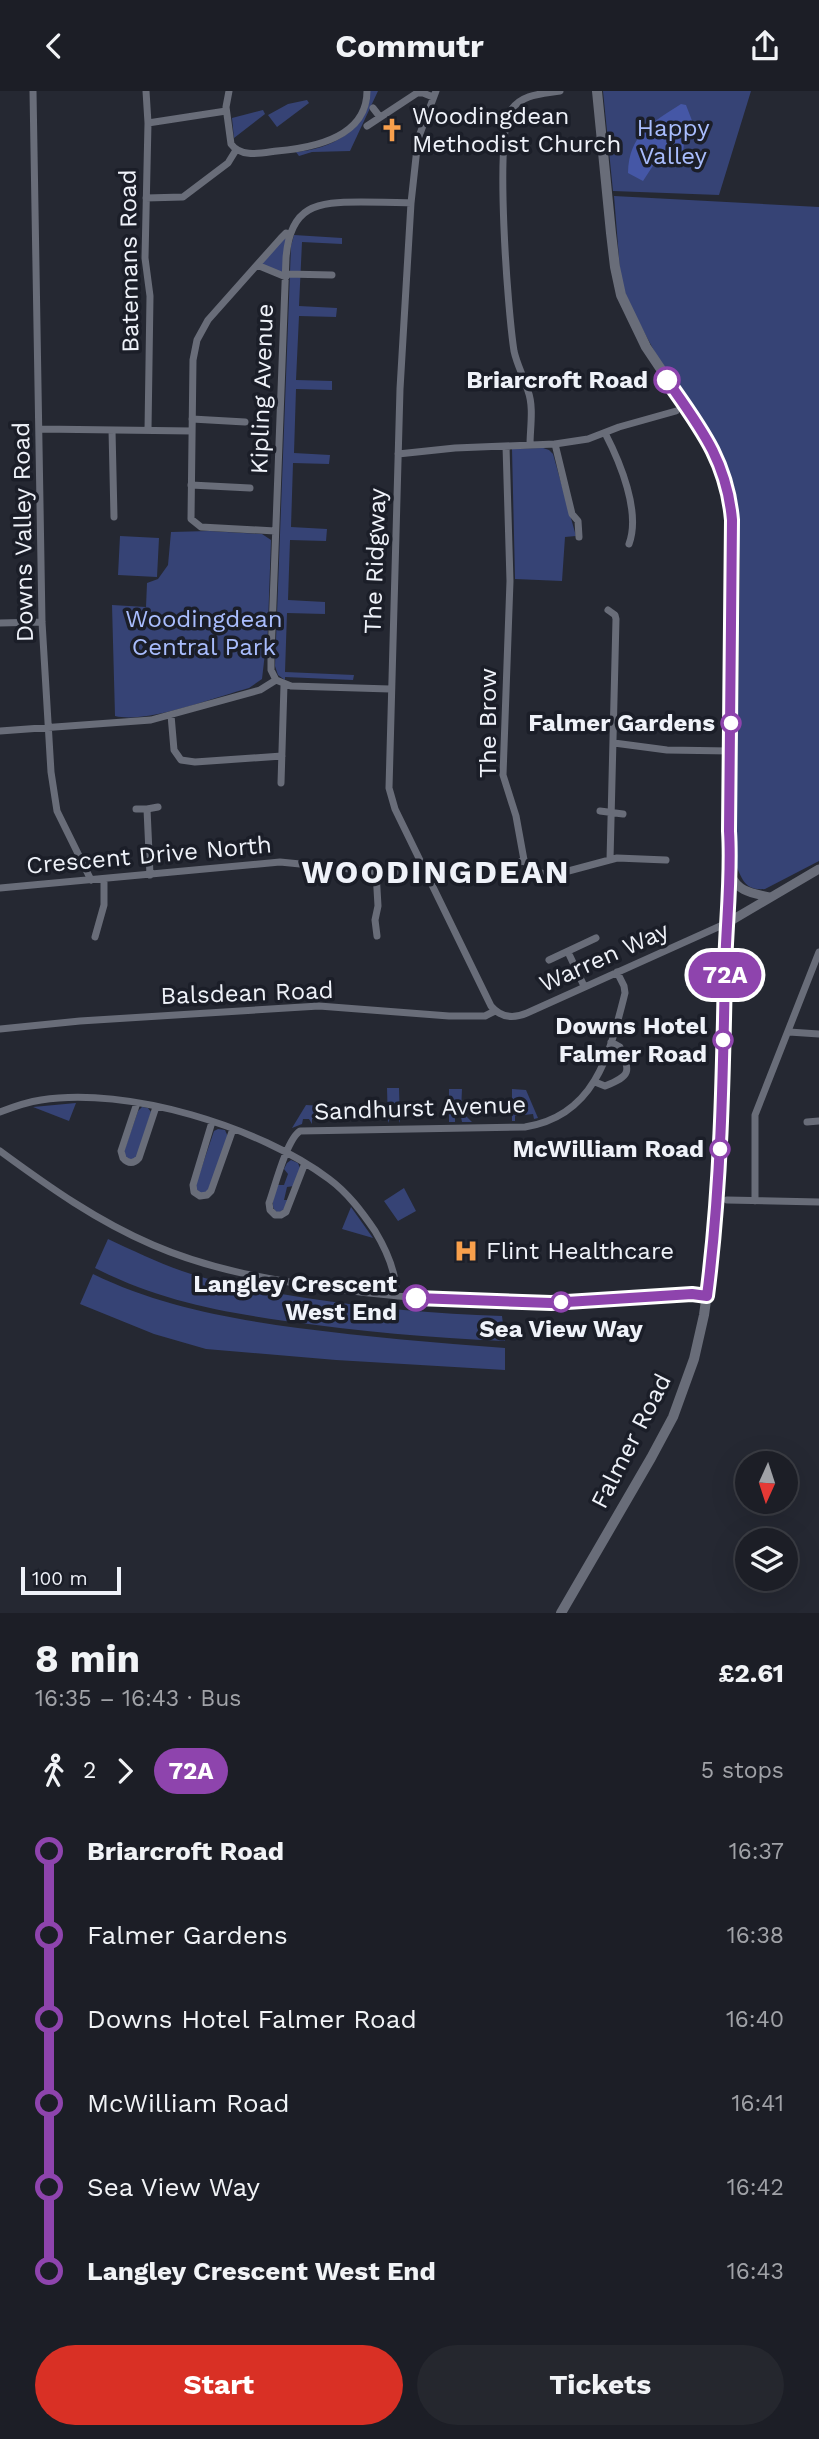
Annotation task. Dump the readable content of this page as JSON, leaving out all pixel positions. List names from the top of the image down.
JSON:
{
  "streets": {
    "main road": ["Falmer Road"],
    "street": [
      "Batemans Road",
      "Kipling Avenue",
      "Downs Valley Road",
      "The Ridgway",
      "The Brow",
      "Crescent Drive North",
      "Warren Way",
      "Balsdean Road",
      "Sandhurst Avenue"
    ]
  },
  "crossings": [
    ["Downs Valley Road", "Crescent Drive North"],
    ["The Ridgway", "Crescent Drive North"],
    ["The Ridgway", "Warren Way"],
    ["The Ridgway", "Balsdean Road"],
    ["Warren Way", "Balsdean Road"],
    ["Warren Way", "Sandhurst Avenue"],
    ["Warren Way", "Falmer Road"]
  ],
  "districts": ["WOODINGDEAN"],
  "parks": ["Happy Valley", "Woodingdean Central Park"],
  "places": {
    "church": ["Woodingdean Methodist Church"],
    "other": [
      "Briarcroft Road",
      "Falmer Gardens",
      "Downs Hotel Falmer Road",
      "McWilliam Road",
      "Langley Crescent West End",
      "Sea View Way"
    ],
    "hospital": ["Flint Healthcare"]
  },
  "lines": ["bus line 72A"],
  "scale_bar": "100 m",
  "north": "bottom",
  "page": {
    "header": "Commutr",
    "on_map": "72A",
    "scale": "100 m",
    "heading": ["8 min", "16:35 – 16:43 · Bus", "£2.61"],
    "legs": ["2", "72A", "5 stops"],
    "list": [
      {
        "name": "Briarcroft Road",
        "value": "16:37"
      },
      {
        "name": "Falmer Gardens",
        "value": "16:38"
      },
      {
        "name": "Downs Hotel Falmer Road",
        "value": "16:40"
      },
      {
        "name": "McWilliam Road",
        "value": "16:41"
      },
      {
        "name": "Sea View Way",
        "value": "16:42"
      },
      {
        "name": "Langley Crescent West End",
        "value": "16:43"
      }
    ],
    "buttons": ["Start", "Tickets"]
  }
}
